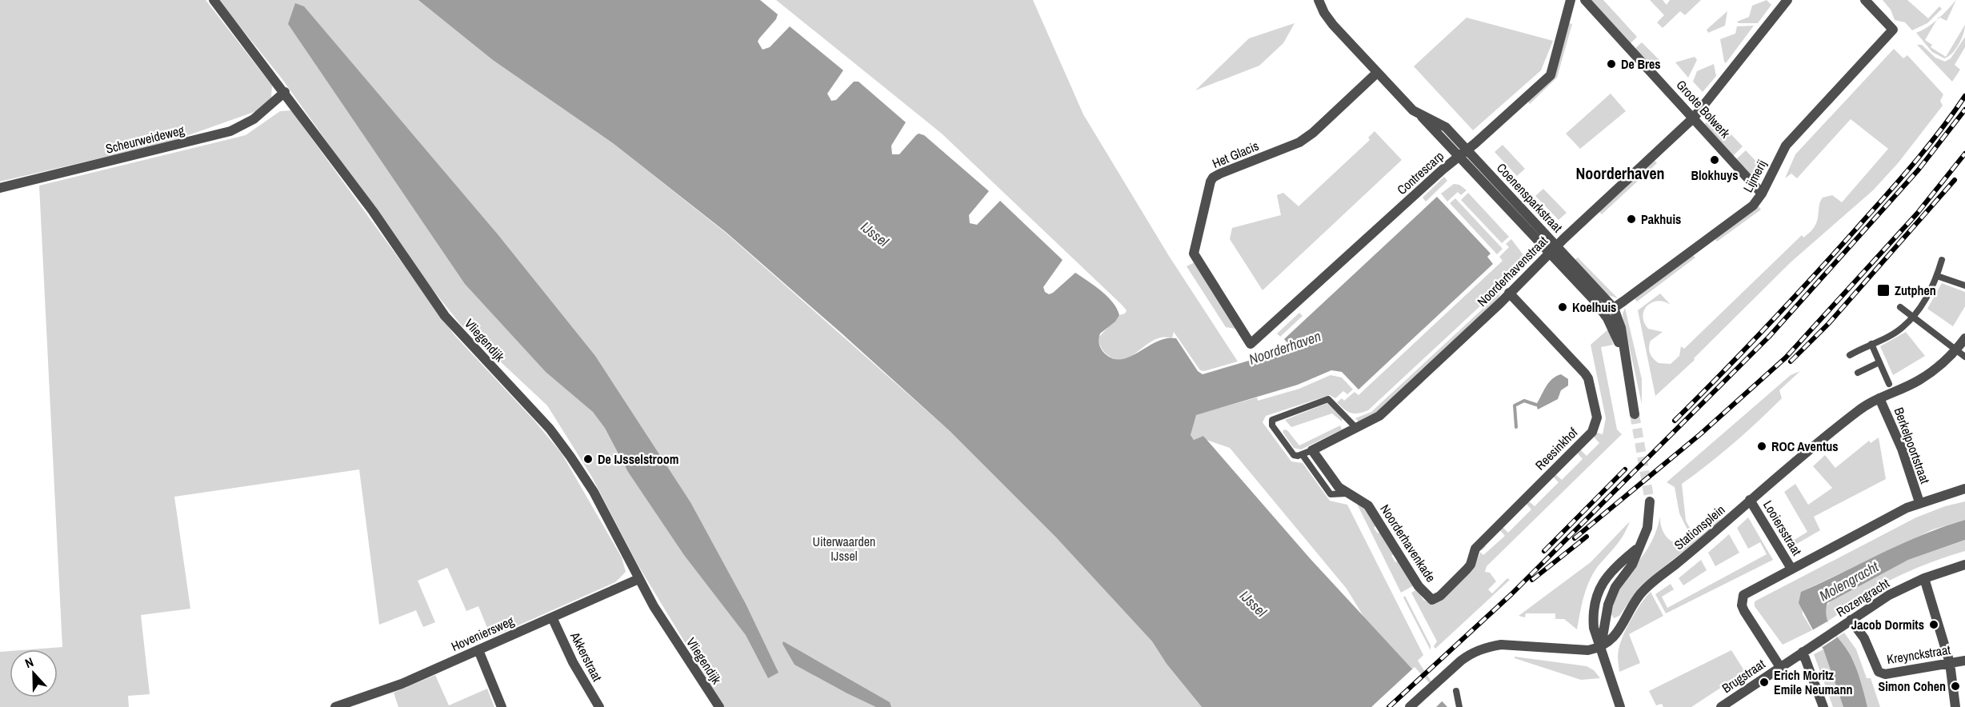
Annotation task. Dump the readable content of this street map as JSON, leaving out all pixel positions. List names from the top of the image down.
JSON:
{
  "streets": {
    "street": [
      "Groote Bolwerk",
      "Scheurweideweg",
      "Het Glacis",
      "Contrescarp",
      "Lijmerij",
      "Coenensparkstraat",
      "Noorderhavenstraat",
      "Vliegendijk",
      "Berkelpoortstraat",
      "Reesinkhof",
      "Stationsplein",
      "Looiersstraat",
      "Noorderhavenkade",
      "Rozengracht",
      "Hoveniersweg",
      "Kreynckstraat",
      "Akkerstraat",
      "Brugstraat"
    ]
  },
  "crossings": [
    ["Groote Bolwerk", "Lijmerij"],
    ["Groote Bolwerk", "Noorderhavenstraat"],
    ["Scheurweideweg", "Vliegendijk"],
    ["Het Glacis", "Contrescarp"],
    ["Het Glacis", "Coenensparkstraat"],
    ["Contrescarp", "Coenensparkstraat"],
    ["Lijmerij", "Coenensparkstraat"],
    ["Coenensparkstraat", "Noorderhavenstraat"],
    ["Noorderhavenstraat", "Reesinkhof"],
    ["Noorderhavenstraat", "Noorderhavenkade"],
    ["Vliegendijk", "Hoveniersweg"],
    ["Berkelpoortstraat", "Stationsplein"],
    ["Reesinkhof", "Noorderhavenkade"],
    ["Stationsplein", "Looiersstraat"],
    ["Rozengracht", "Kreynckstraat"],
    ["Rozengracht", "Brugstraat"],
    ["Hoveniersweg", "Akkerstraat"]
  ],
  "districts": ["Noorderhaven"],
  "water": ["IJssel", "Noorderhaven", "Molengracht"],
  "parks": ["Uiterwaarden IJssel"],
  "places": {
    "other": [
      "De Bres",
      "Blokhuys",
      "Pakhuis",
      "Koelhuis",
      "ROC Aventus",
      "De IJsselstroom",
      "Jacob Dormits",
      "Erich Moritz Emile Neumann",
      "Simon Cohen"
    ],
    "transit": ["Zutphen"]
  },
  "north": "top"
}
